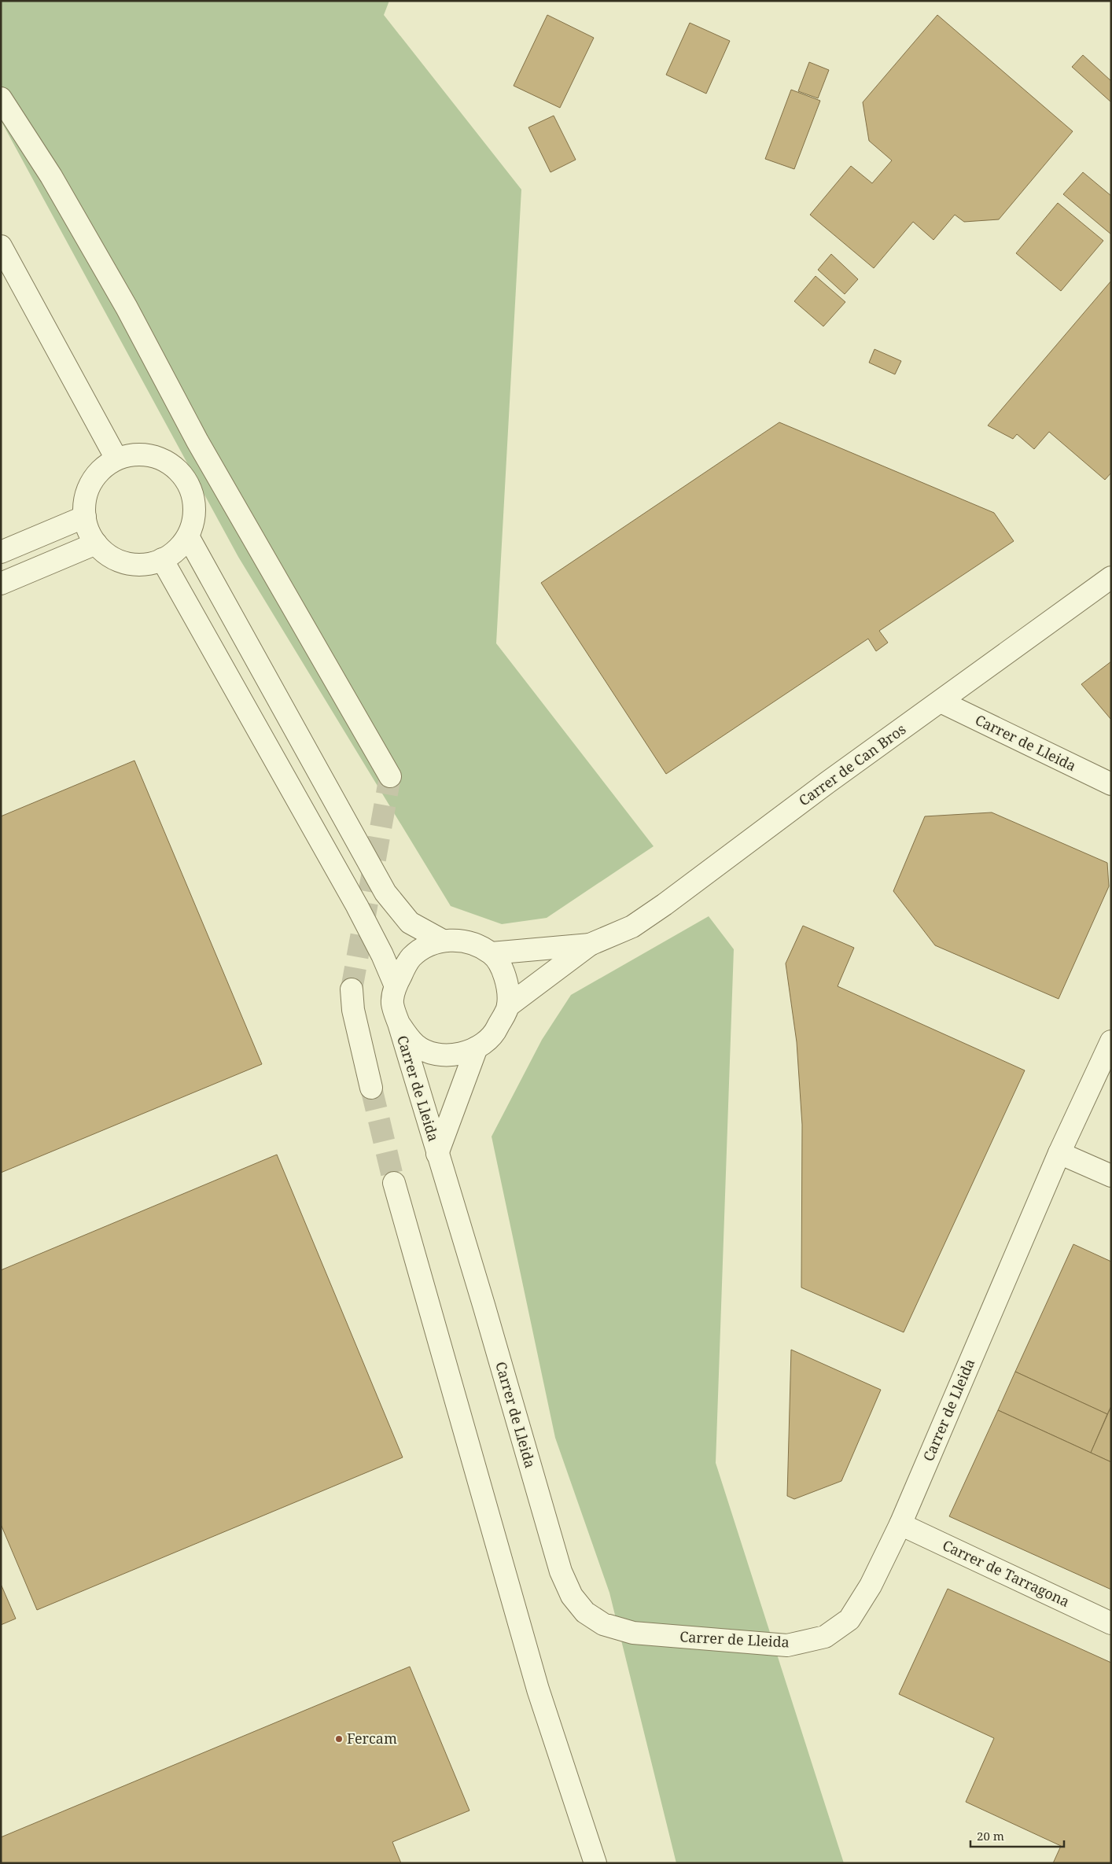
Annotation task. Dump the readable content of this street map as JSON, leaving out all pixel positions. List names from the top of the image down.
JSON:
{
  "streets": {
    "street": ["Carrer de Lleida", "Carrer de Can Bros", "Carrer de Tarragona"]
  },
  "crossings": [
    ["Carrer de Lleida", "Carrer de Can Bros"],
    ["Carrer de Lleida", "Carrer de Tarragona"]
  ],
  "places": ["Fercam"],
  "scale_bar": "20 m"
}
